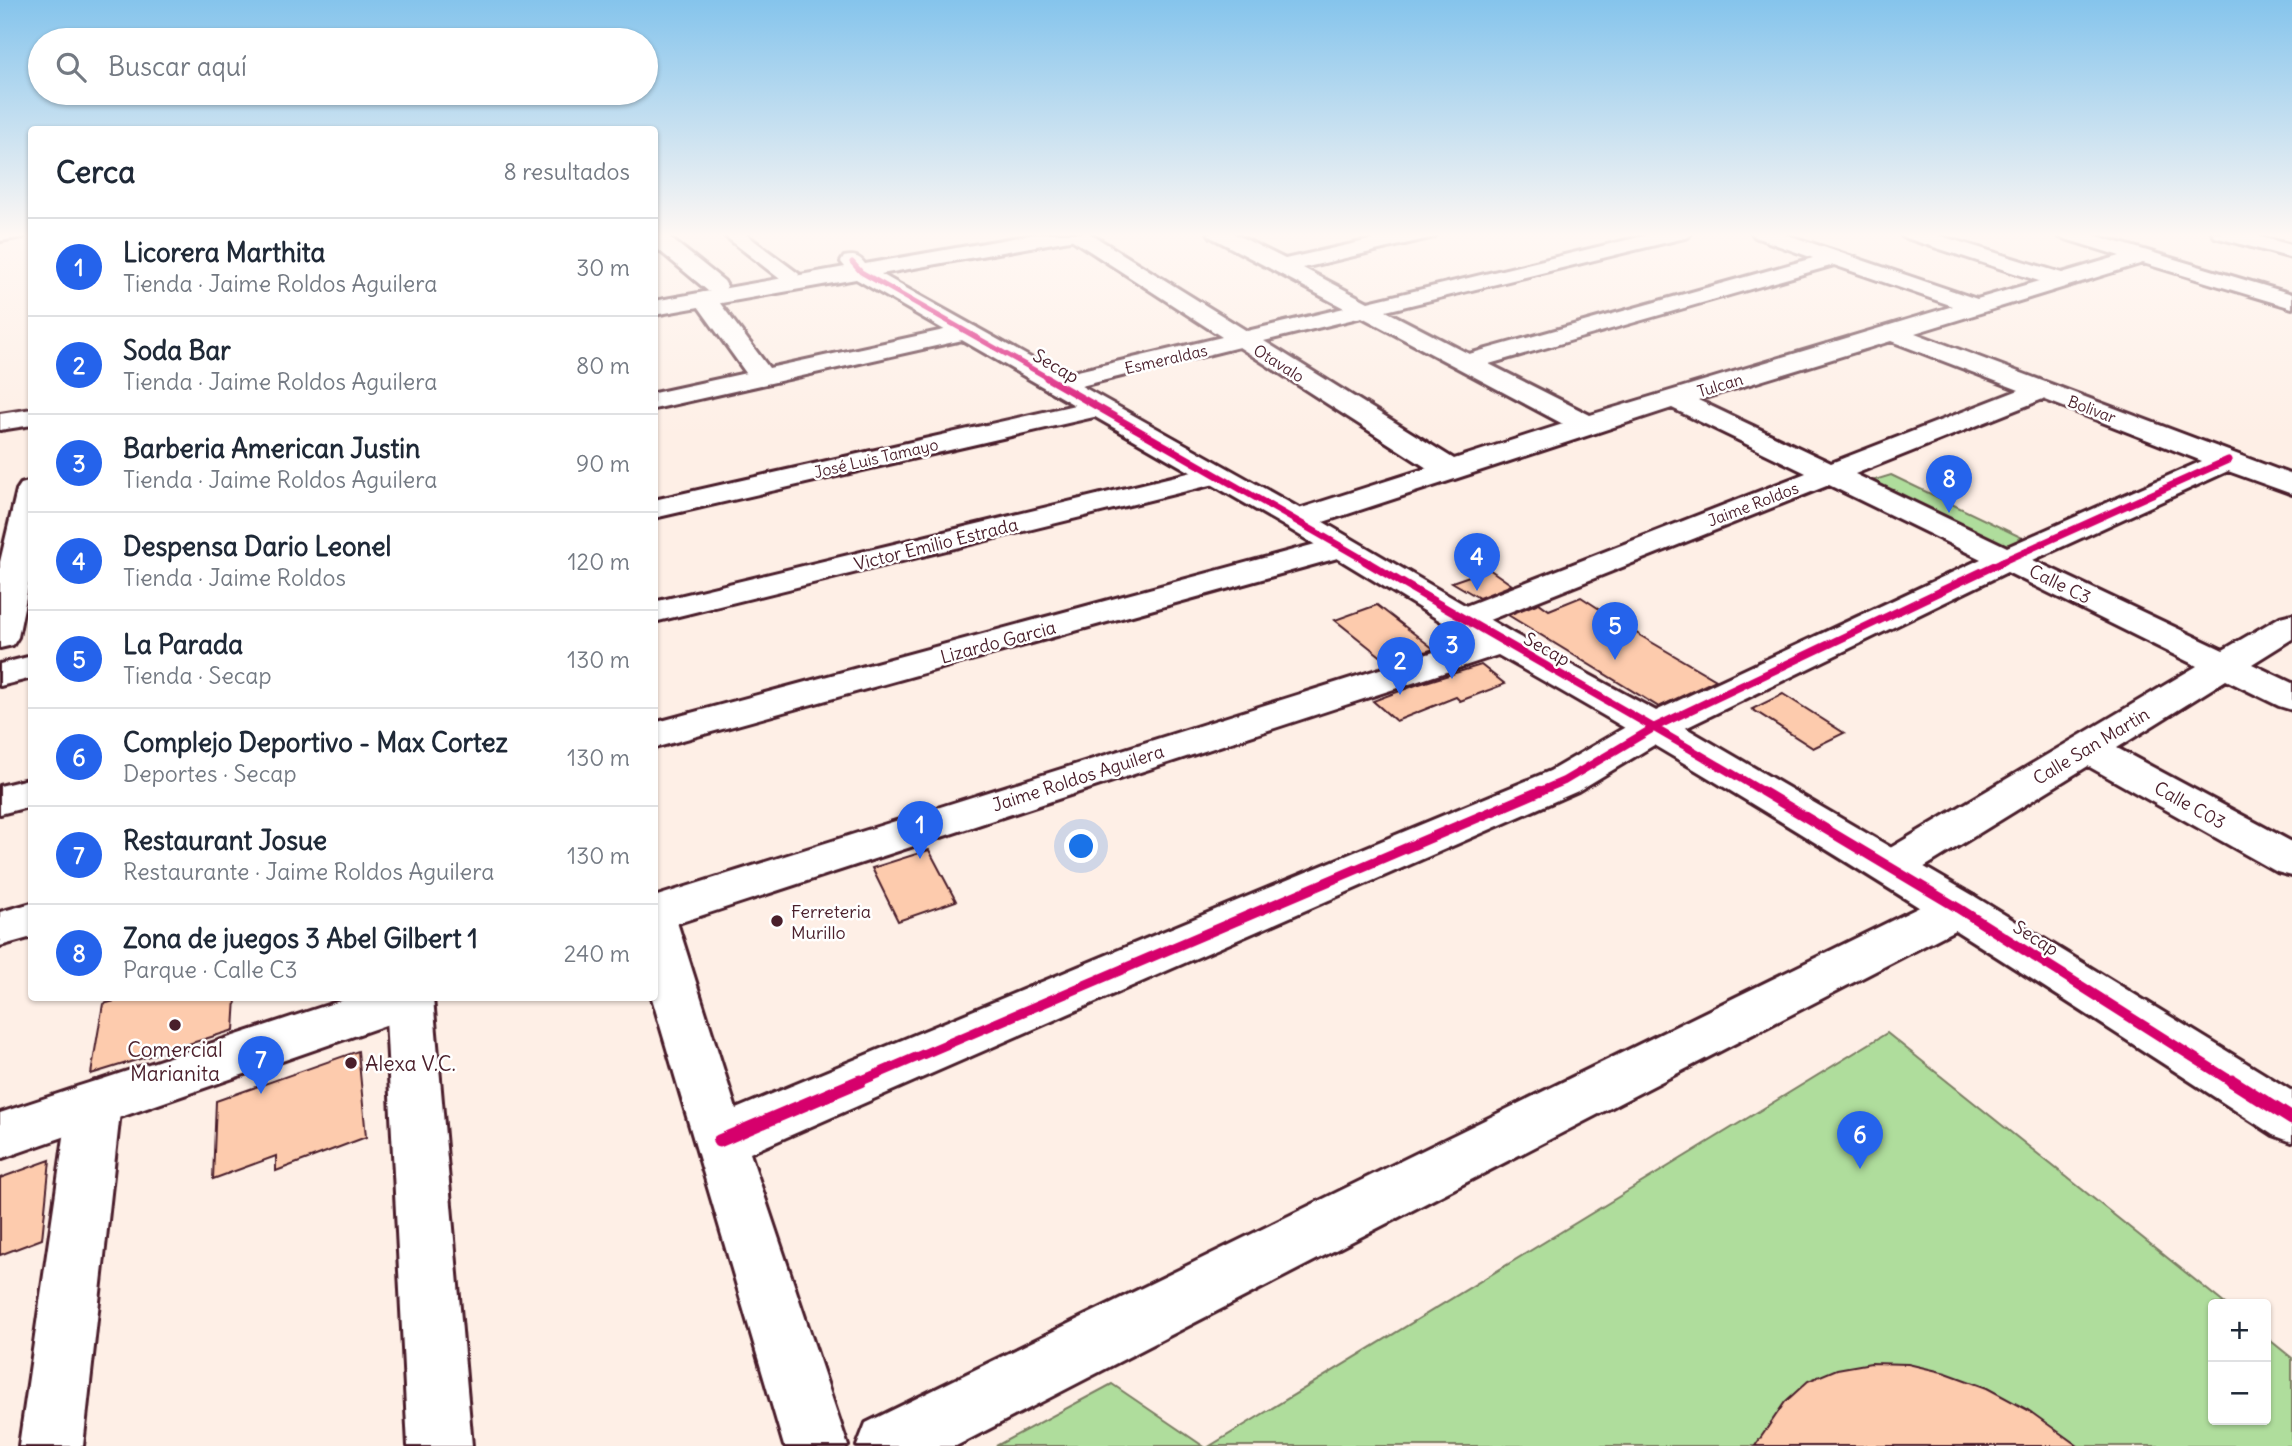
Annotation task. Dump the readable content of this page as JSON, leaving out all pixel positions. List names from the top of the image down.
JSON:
{
  "streets": {
    "street": [
      "Esmeraldas",
      "Otavalo",
      "Secap",
      "Tulcan",
      "Bolivar",
      "José Luis Tamayo",
      "Jaime Roldos",
      "Victor Emilio Estrada",
      "Calle C3",
      "Lizardo Garcia",
      "Calle San Martin",
      "Jaime Roldos Aguilera",
      "Calle C03"
    ]
  },
  "crossings": [
    ["Esmeraldas", "Otavalo"],
    ["Esmeraldas", "Secap"],
    ["Otavalo", "Tulcan"],
    ["Secap", "Tulcan"],
    ["Secap", "José Luis Tamayo"],
    ["Secap", "Jaime Roldos"],
    ["Secap", "Victor Emilio Estrada"],
    ["Secap", "Lizardo Garcia"],
    ["Secap", "Calle San Martin"],
    ["Secap", "Jaime Roldos Aguilera"],
    ["Tulcan", "Bolivar"],
    ["Tulcan", "Calle C3"],
    ["Bolivar", "Jaime Roldos"],
    ["Jaime Roldos", "Calle C3"],
    ["Calle C3", "Calle San Martin"],
    ["Calle San Martin", "Calle C03"]
  ],
  "places": ["Ferreteria Murillo", "Comercial Marianita", "Alexa V.C."],
  "page": {
    "search": "Buscar aquí",
    "heading": ["Cerca", "8 resultados"],
    "list": [
      {
        "mark": "1",
        "name": "Licorera Marthita",
        "note": "Tienda · Jaime Roldos Aguilera",
        "value": "30 m"
      },
      {
        "mark": "2",
        "name": "Soda Bar",
        "note": "Tienda · Jaime Roldos Aguilera",
        "value": "80 m"
      },
      {
        "mark": "3",
        "name": "Barberia American Justin",
        "note": "Tienda · Jaime Roldos Aguilera",
        "value": "90 m"
      },
      {
        "mark": "4",
        "name": "Despensa Dario Leonel",
        "note": "Tienda · Jaime Roldos",
        "value": "120 m"
      },
      {
        "mark": "5",
        "name": "La Parada",
        "note": "Tienda · Secap",
        "value": "130 m"
      },
      {
        "mark": "6",
        "name": "Complejo Deportivo - Max Cortez",
        "note": "Deportes · Secap",
        "value": "130 m"
      },
      {
        "mark": "7",
        "name": "Restaurant Josue",
        "note": "Restaurante · Jaime Roldos Aguilera",
        "value": "130 m"
      },
      {
        "mark": "8",
        "name": "Zona de juegos 3 Abel Gilbert 1",
        "note": "Parque · Calle C3",
        "value": "240 m"
      }
    ],
    "pins": [
      "8",
      "4",
      "5",
      "3",
      "2",
      "1",
      "7",
      "6"
    ],
    "map_buttons": ["+", "−"]
  }
}
